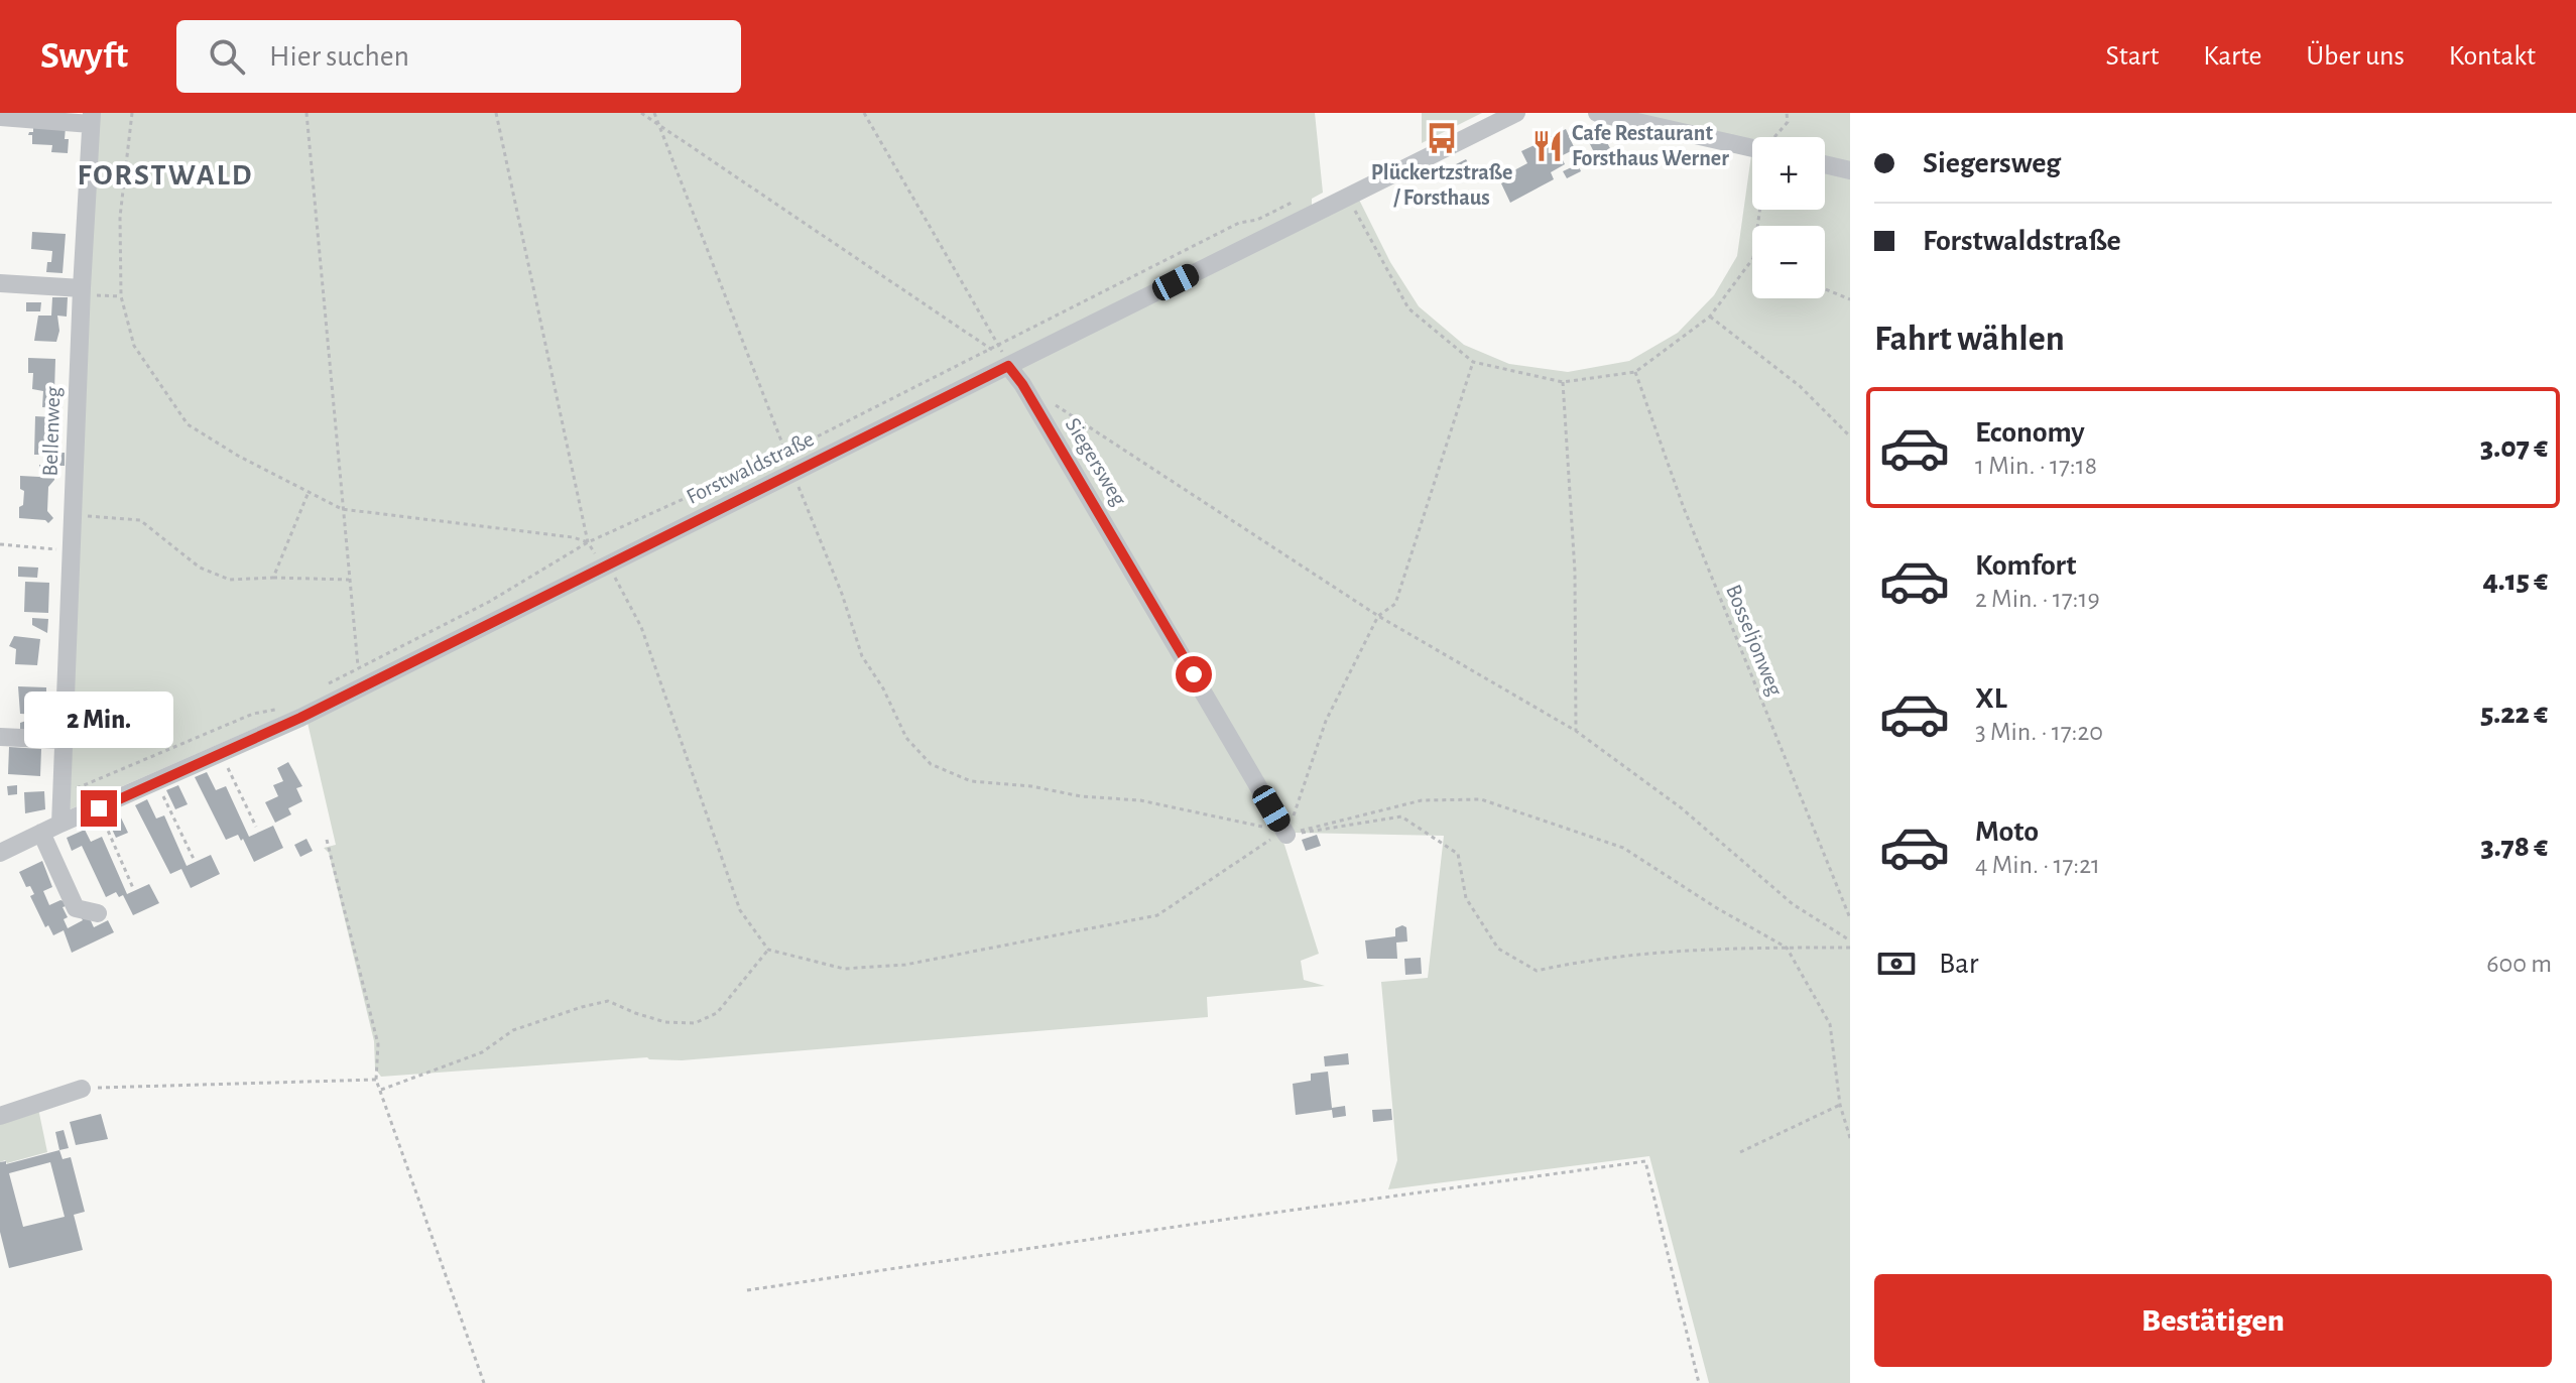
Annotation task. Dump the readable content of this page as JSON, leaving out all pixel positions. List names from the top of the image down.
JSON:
{
  "streets": {
    "street": ["Bellenweg", "Siegersweg", "Forstwaldstraße"],
    "path": ["Bosseljonweg"]
  },
  "crossings": [
    ["Bellenweg", "Forstwaldstraße"],
    ["Siegersweg", "Forstwaldstraße"]
  ],
  "districts": ["FORSTWALD"],
  "places": {
    "bus stop": ["Plückertzstraße / Forsthaus"],
    "restaurant": ["Cafe Restaurant Forsthaus Werner"]
  },
  "page": {
    "header": "Swyft",
    "search": "Hier suchen",
    "nav": [
      "Start",
      "Karte",
      "Über uns",
      "Kontakt"
    ],
    "banner": ["Siegersweg", "Forstwaldstraße"],
    "map_buttons": ["+", "−"],
    "heading": "Fahrt wählen",
    "list": [
      {
        "name": "Economy",
        "note": "1 Min. · 17:18",
        "value": "3.07 €"
      },
      {
        "name": "Komfort",
        "note": "2 Min. · 17:19",
        "value": "4.15 €"
      },
      {
        "name": "XL",
        "note": "3 Min. · 17:20",
        "value": "5.22 €"
      },
      {
        "name": "Moto",
        "note": "4 Min. · 17:21",
        "value": "3.78 €"
      }
    ],
    "bubble": "2 Min.",
    "pay": ["Bar", "600 m"],
    "buttons": "Bestätigen"
  }
}
